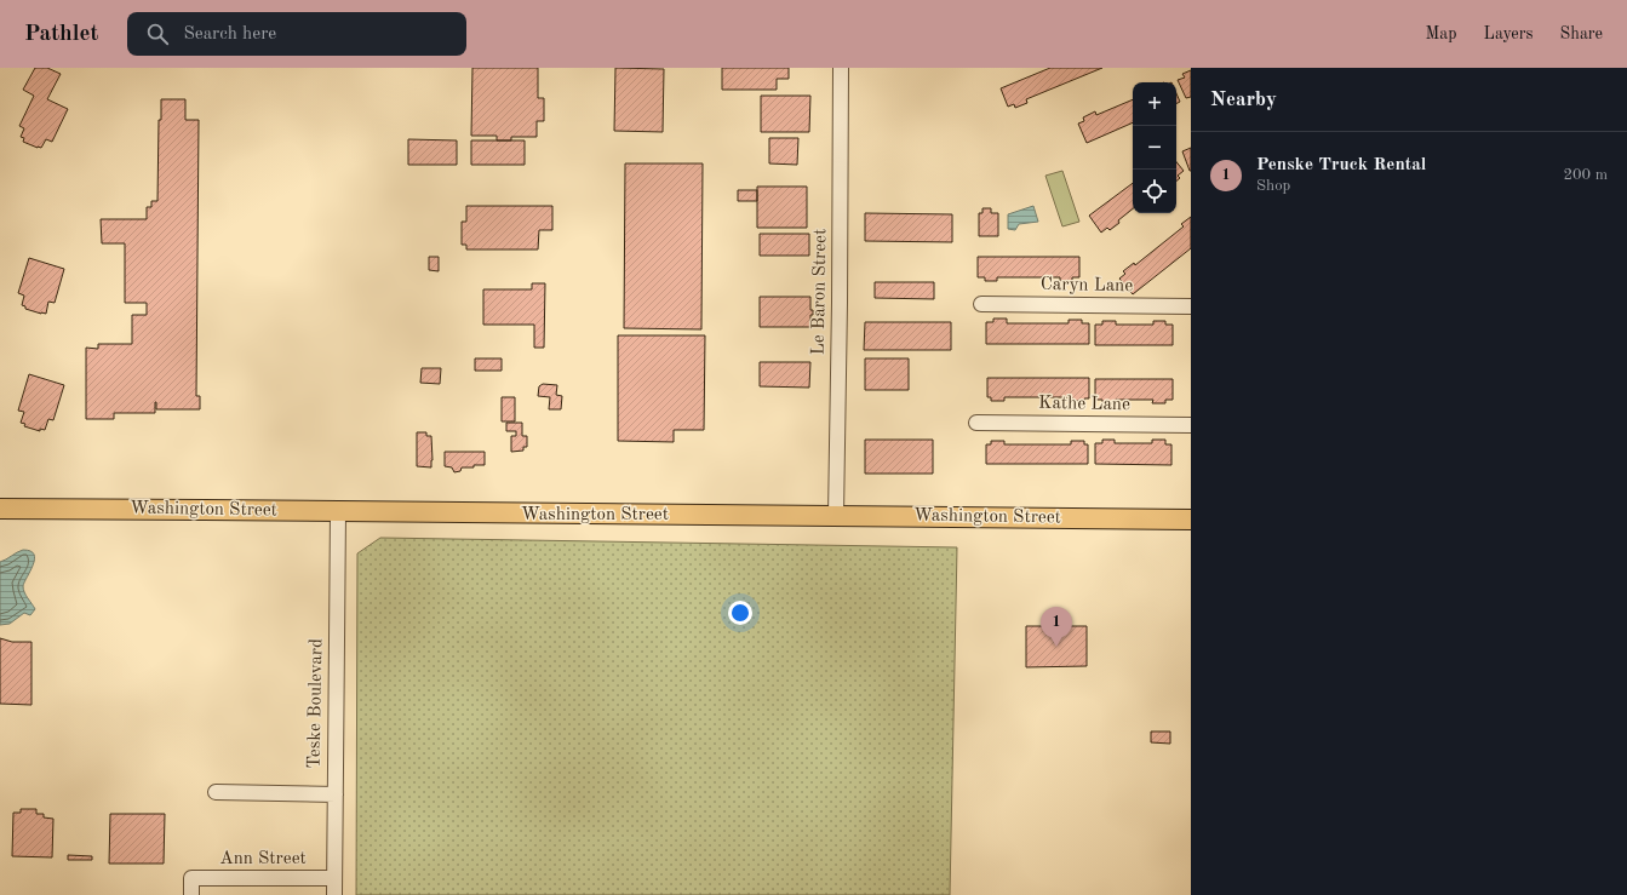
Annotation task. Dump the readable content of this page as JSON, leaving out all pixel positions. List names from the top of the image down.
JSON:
{
  "streets": {
    "main road": ["Washington Street"],
    "street": [
      "Caryn Lane",
      "Le Baron Street",
      "Kathe Lane",
      "Teske Boulevard",
      "Ann Street"
    ]
  },
  "crossings": [
    ["Le Baron Street", "Washington Street"],
    ["Washington Street", "Teske Boulevard"],
    ["Teske Boulevard", "Ann Street"]
  ],
  "page": {
    "header": "Pathlet",
    "search": "Search here",
    "nav": ["Map", "Layers", "Share"],
    "heading": "Nearby",
    "map_buttons": ["+", "−"],
    "list": [
      {
        "mark": "1",
        "name": "Penske Truck Rental",
        "note": "Shop",
        "value": "200 m"
      }
    ],
    "pins": "1"
  }
}
